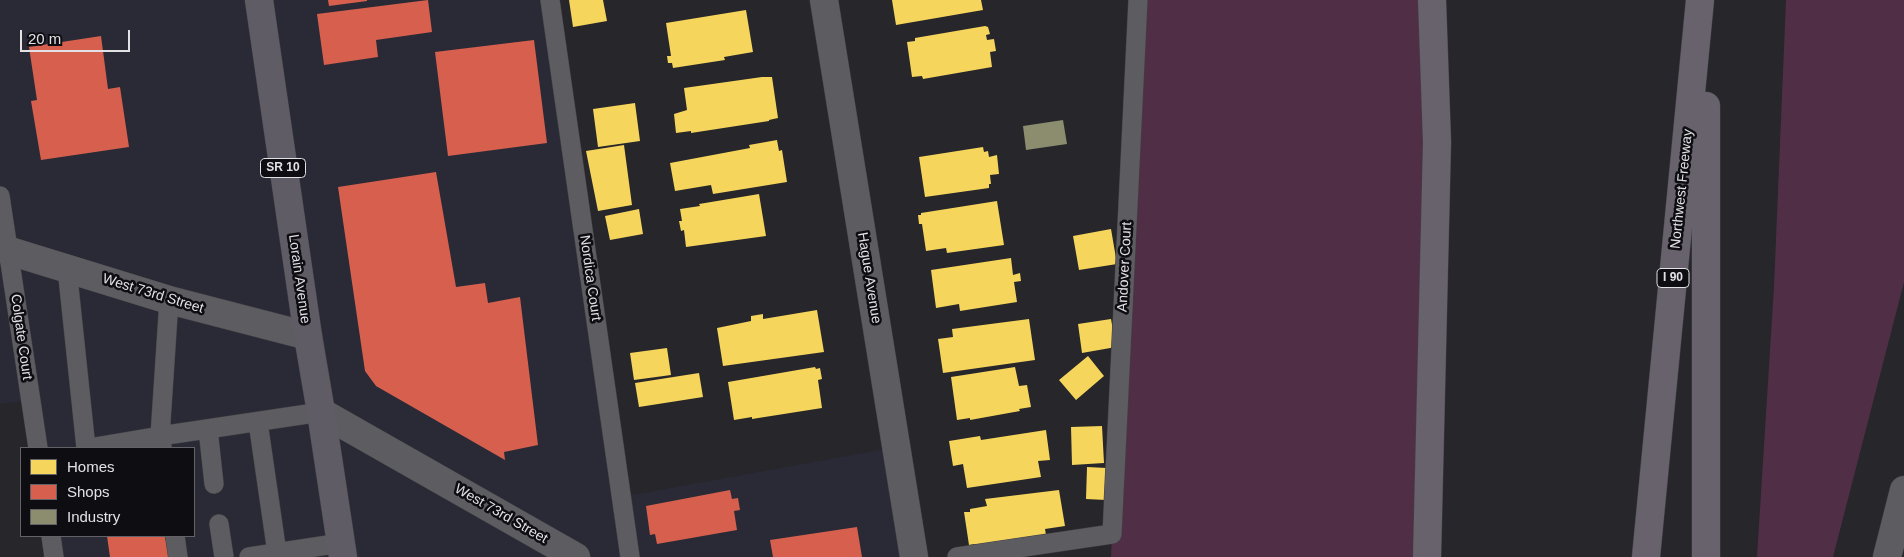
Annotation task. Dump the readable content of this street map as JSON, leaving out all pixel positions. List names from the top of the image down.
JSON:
{
  "streets": {
    "highway": ["Northwest Freeway", "I 90"],
    "main road": ["SR 10", "Lorain Avenue"],
    "street": ["Hague Avenue", "West 73rd Street"],
    "lane": ["Andover Court", "Nordica Court", "Colgate Court"]
  },
  "crossings": [
    ["Lorain Avenue", "West 73rd Street"],
    ["West 73rd Street", "Colgate Court"]
  ],
  "legend": ["Homes", "Shops", "Industry"],
  "scale_bar": "20 m"
}
